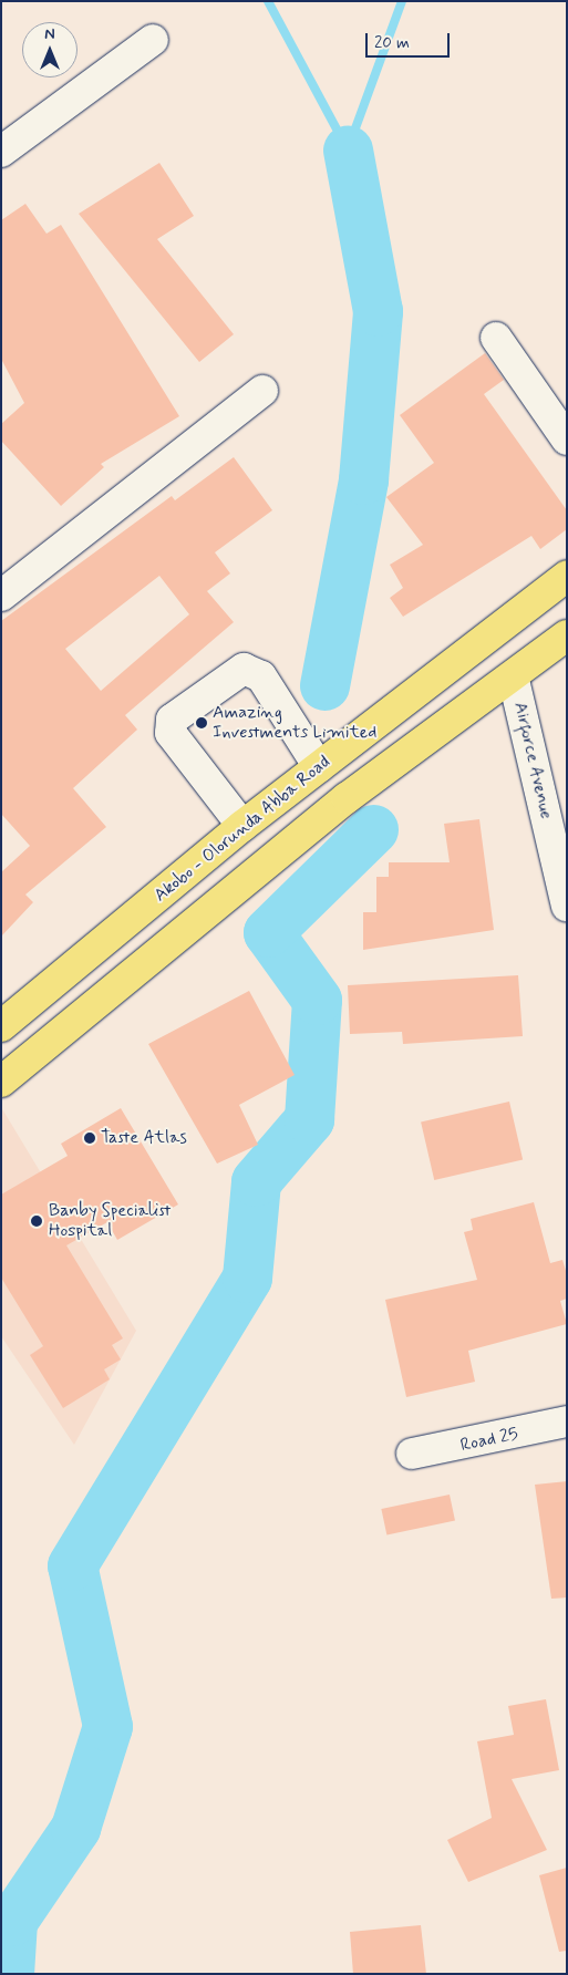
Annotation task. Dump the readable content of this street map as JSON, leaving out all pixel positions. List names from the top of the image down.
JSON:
{
  "streets": {
    "main road": ["Akobo - Olorunda Abba Road"],
    "street": ["Airforce Avenue", "Road 25"]
  },
  "places": ["Amazing Investments Limited", "Taste Atlas", "Banby Specialist Hospital"],
  "scale_bar": "20 m",
  "north": "top"
}
